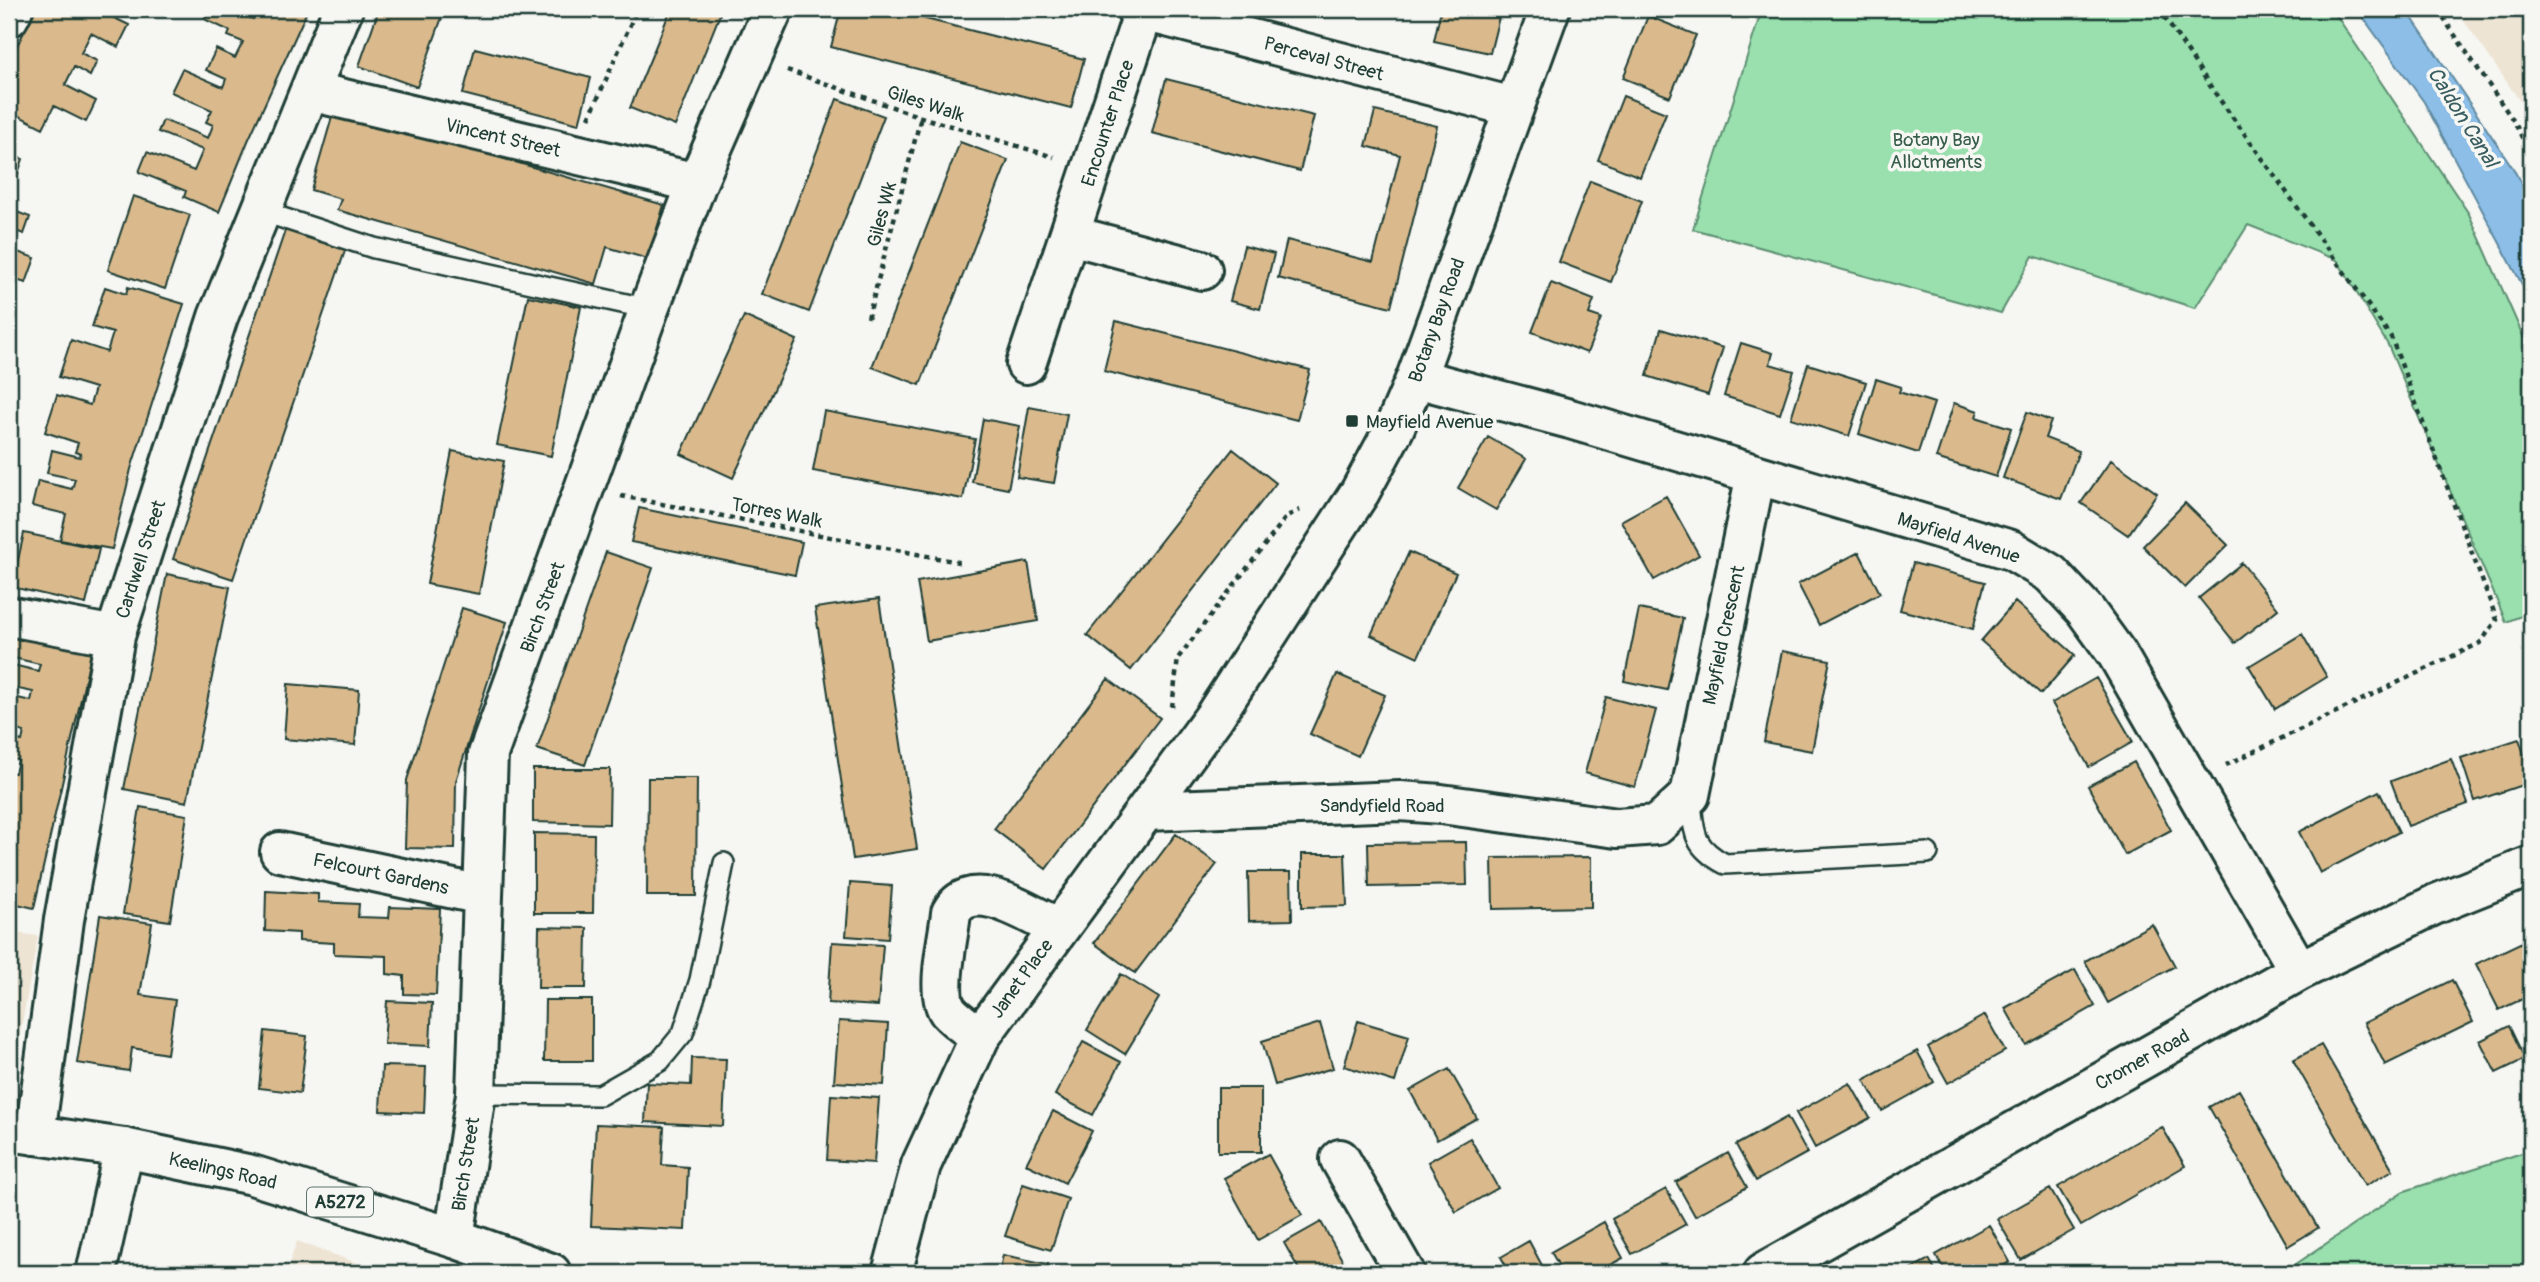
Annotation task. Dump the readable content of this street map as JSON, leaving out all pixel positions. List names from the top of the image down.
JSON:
{
  "streets": {
    "street": [
      "Perceval Street",
      "Encounter Place",
      "Vincent Street",
      "Botany Bay Road",
      "Mayfield Avenue",
      "Cardwell Street",
      "Birch Street",
      "Mayfield Crescent",
      "Sandyfield Road",
      "Felcourt Gardens",
      "Janet Place",
      "Cromer Road",
      "Keelings Road",
      "A5272"
    ],
    "path": ["Giles Walk", "Giles Wk", "Torres Walk"]
  },
  "crossings": [
    ["Perceval Street", "Encounter Place"],
    ["Perceval Street", "Botany Bay Road"],
    ["Giles Walk", "Encounter Place"],
    ["Giles Walk", "Giles Wk"],
    ["Giles Walk", "Birch Street"],
    ["Vincent Street", "Cardwell Street"],
    ["Vincent Street", "Birch Street"],
    ["Botany Bay Road", "Mayfield Avenue"],
    ["Botany Bay Road", "Janet Place"],
    ["Torres Walk", "Birch Street"],
    ["Mayfield Avenue", "Mayfield Crescent"],
    ["Mayfield Avenue", "Cromer Road"],
    ["Cardwell Street", "Keelings Road"],
    ["Birch Street", "Felcourt Gardens"],
    ["Birch Street", "Keelings Road"],
    ["Mayfield Crescent", "Sandyfield Road"],
    ["Sandyfield Road", "Janet Place"]
  ],
  "water": ["Caldon Canal"],
  "parks": ["Botany Bay Allotments"],
  "places": {
    "transit": ["Mayfield Avenue"]
  }
}
